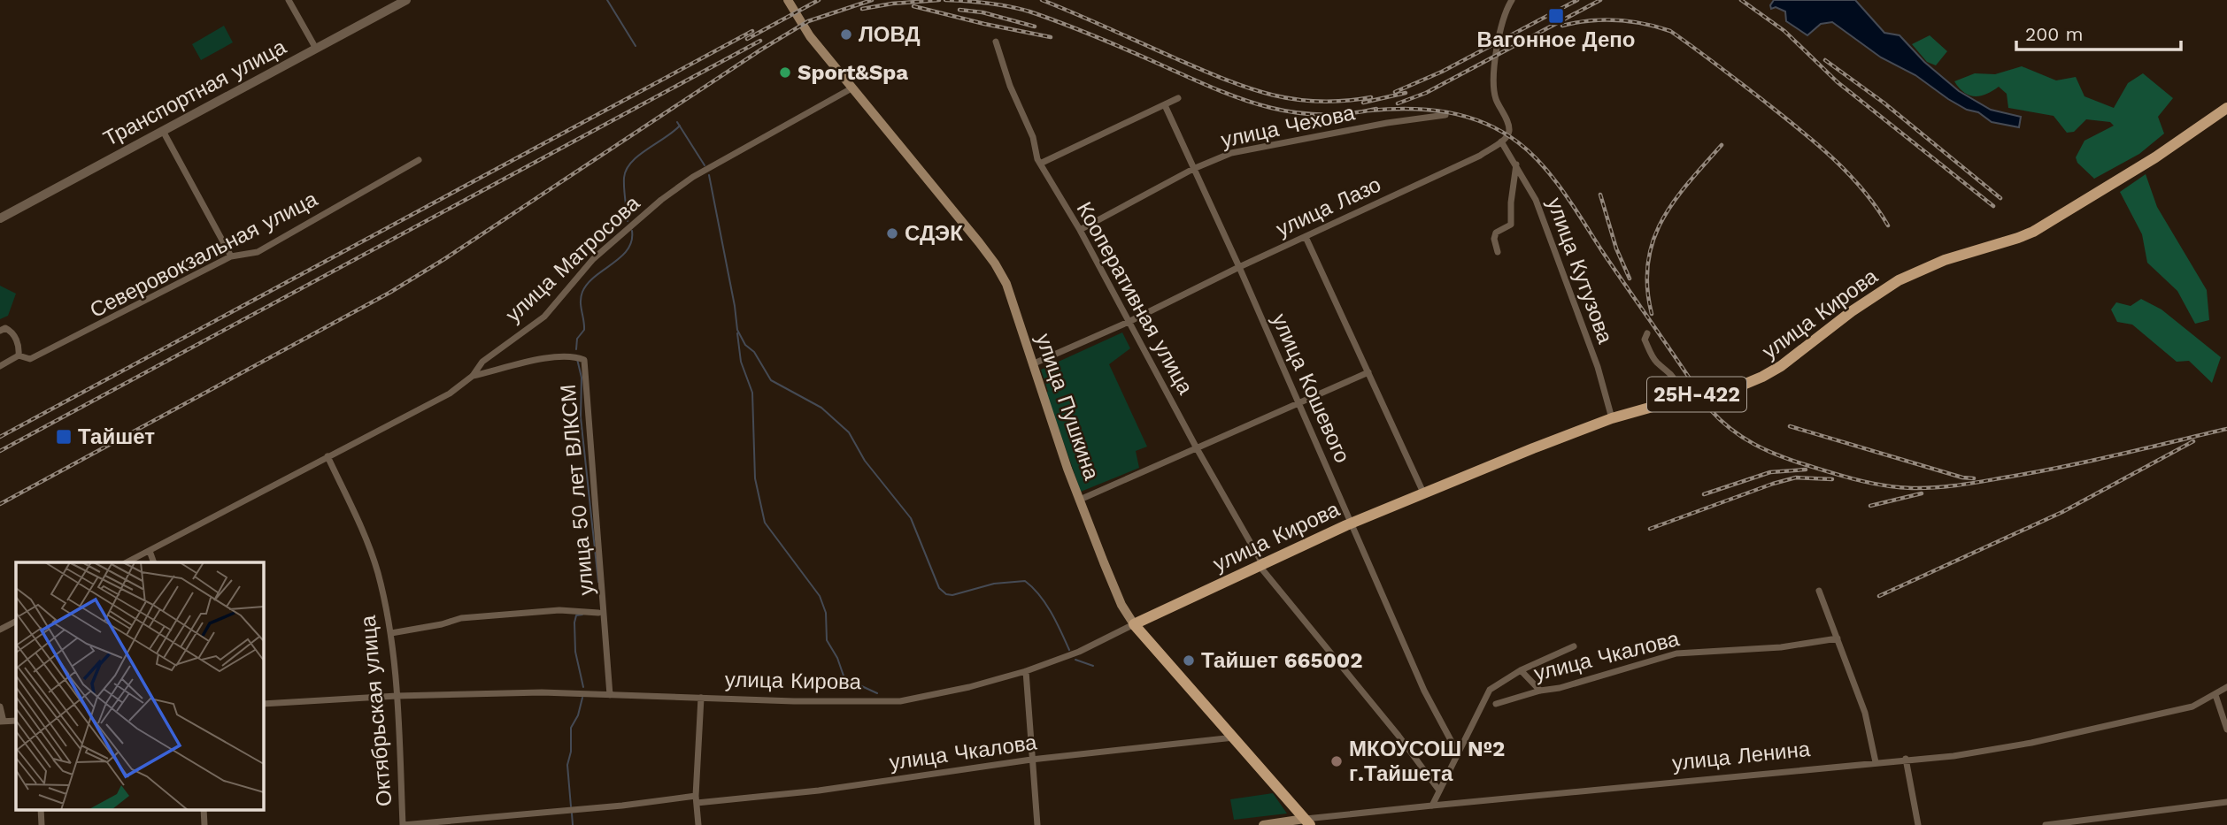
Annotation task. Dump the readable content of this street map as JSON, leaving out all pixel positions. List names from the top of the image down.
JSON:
{
  "streets": {
    "main road": [
      "улица Кирова",
      "25Н-422",
      "улица Пушкина",
      "улица Ленина"
    ],
    "street": [
      "Транспортная улица",
      "улица Чехова",
      "улица Лазо",
      "Северовокзальная улица",
      "улица Матросова",
      "улица Кутузова",
      "Кооперативная улица",
      "улица Кошевого",
      "улица 50 лет ВЛКСМ",
      "улица Чкалова",
      "Октябрьская улица"
    ]
  },
  "crossings": [
    ["улица Чехова", "Кооперативная улица"],
    ["улица Чехова", "улица Кошевого"],
    ["улица Лазо", "улица Кутузова"],
    ["улица Лазо", "Кооперативная улица"],
    ["улица Лазо", "улица Кошевого"],
    ["улица Лазо", "улица Пушкина"],
    ["улица Матросова", "улица Пушкина"],
    ["улица Матросова", "улица 50 лет ВЛКСМ"],
    ["улица Матросова", "Октябрьская улица"],
    ["улица Кутузова", "улица Кирова"],
    ["Кооперативная улица", "улица Кирова"],
    ["улица Кирова", "улица Кошевого"],
    ["улица Кирова", "улица Пушкина"],
    ["улица Кирова", "улица 50 лет ВЛКСМ"],
    ["улица Кирова", "Октябрьская улица"],
    ["улица Пушкина", "улица Чкалова"],
    ["улица Пушкина", "улица Ленина"],
    ["улица Чкалова", "Октябрьская улица"]
  ],
  "places": {
    "transit": ["Вагонное Депо", "Тайшет"],
    "other": [
      "ЛОВД",
      "Sport&Spa",
      "СДЭК",
      "Тайшет 665002",
      "МКОУСОШ №2 г.Тайшета"
    ]
  },
  "scale_bar": "200 m"
}
